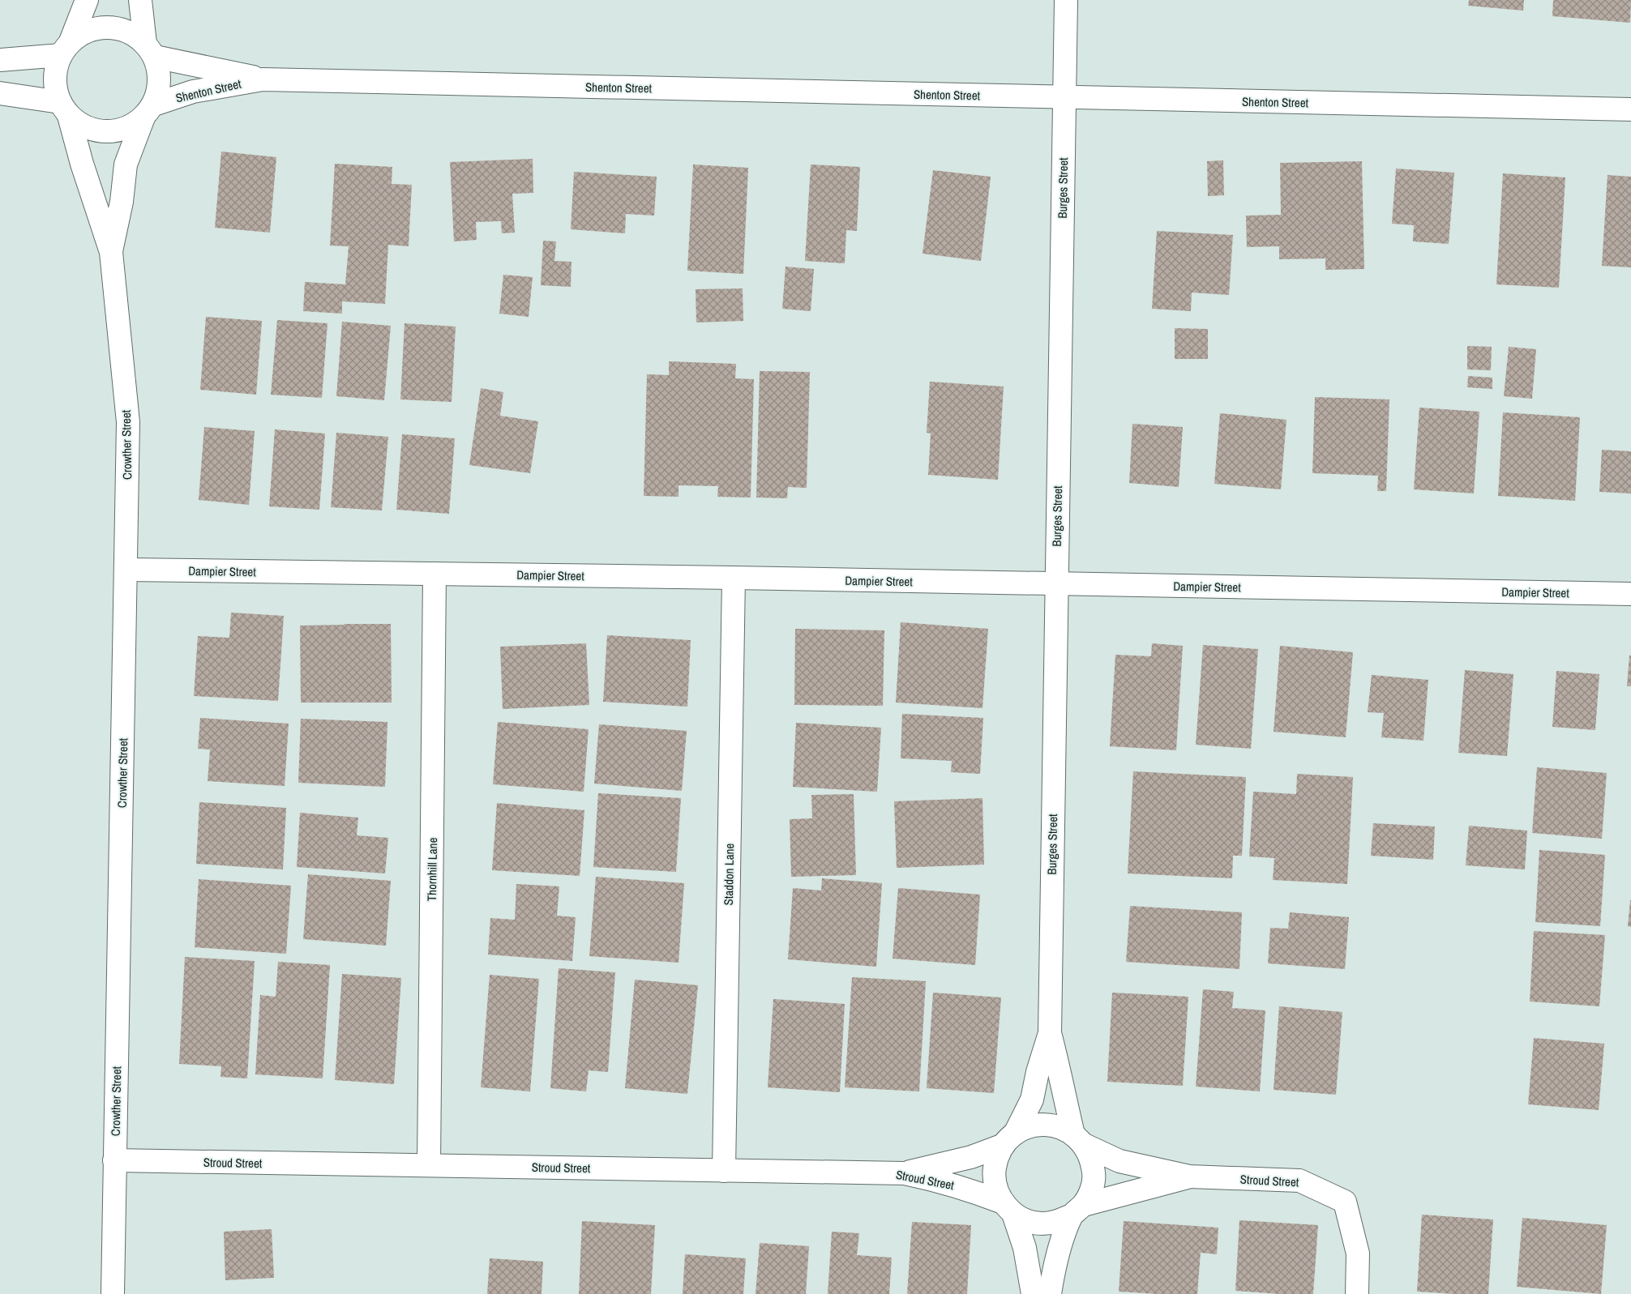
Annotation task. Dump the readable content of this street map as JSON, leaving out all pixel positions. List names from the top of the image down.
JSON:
{
  "streets": {
    "street": [
      "Shenton Street",
      "Burges Street",
      "Crowther Street",
      "Dampier Street",
      "Thornhill Lane",
      "Staddon Lane",
      "Stroud Street"
    ]
  },
  "crossings": [
    ["Shenton Street", "Burges Street"],
    ["Shenton Street", "Crowther Street"],
    ["Burges Street", "Dampier Street"],
    ["Burges Street", "Stroud Street"],
    ["Crowther Street", "Dampier Street"],
    ["Crowther Street", "Stroud Street"],
    ["Dampier Street", "Thornhill Lane"],
    ["Dampier Street", "Staddon Lane"],
    ["Thornhill Lane", "Stroud Street"],
    ["Staddon Lane", "Stroud Street"]
  ]
}
